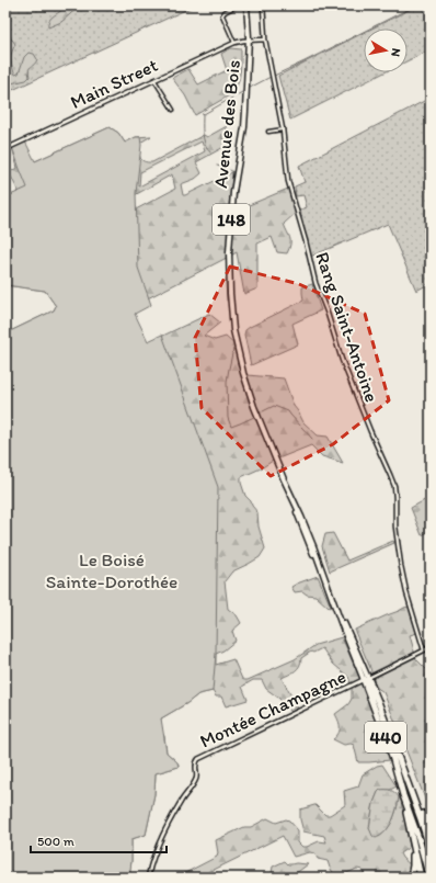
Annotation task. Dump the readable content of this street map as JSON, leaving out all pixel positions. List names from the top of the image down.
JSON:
{
  "streets": {
    "highway": ["440"],
    "main road": ["Avenue des Bois", "148"],
    "street": ["Main Street", "Rang Saint-Antoine", "Montée Champagne"]
  },
  "crossings": [
    ["Main Street", "Avenue des Bois"],
    ["Main Street", "Rang Saint-Antoine"],
    ["Avenue des Bois", "Montée Champagne"],
    ["Avenue des Bois", "440"],
    ["Rang Saint-Antoine", "Montée Champagne"],
    ["Montée Champagne", "440"]
  ],
  "parks": ["Le Boisé Sainte-Dorothée"],
  "scale_bar": "500 m",
  "north": "right"
}
